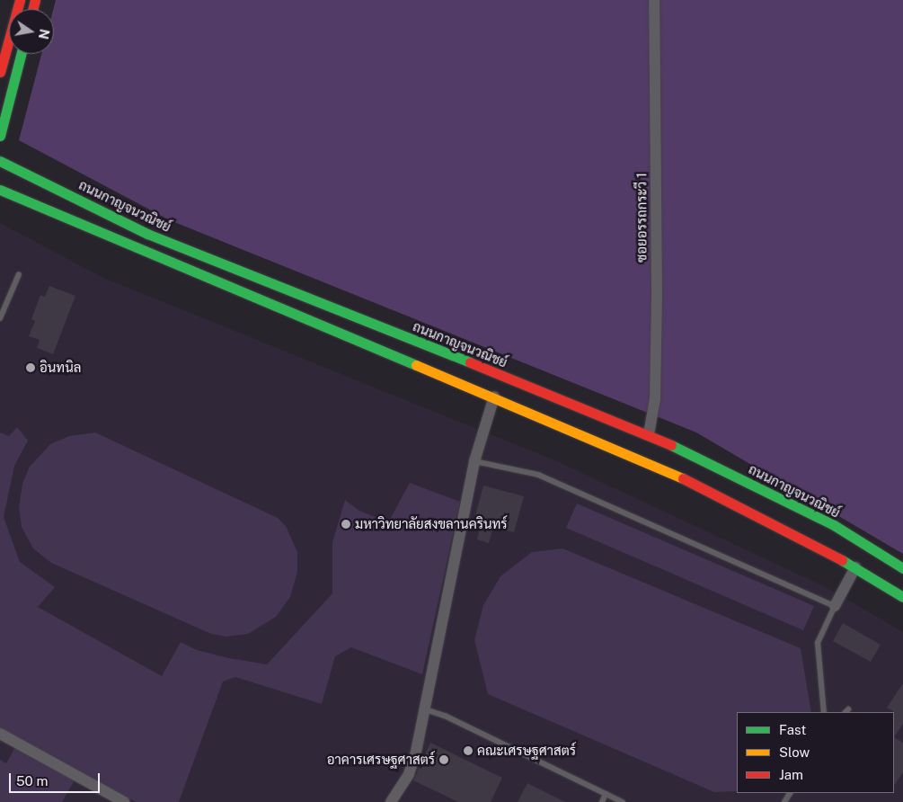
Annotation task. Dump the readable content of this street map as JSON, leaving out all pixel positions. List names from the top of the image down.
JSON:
{
  "streets": {
    "main road": ["ถนนกาญจนวณิชย์"],
    "street": ["ซอยอรรถกระวี 1"]
  },
  "crossings": [
    ["ถนนกาญจนวณิชย์", "ซอยอรรถกระวี 1"]
  ],
  "places": [
    "อินทนิล",
    "มหาวิทยาลัยสงขลานครินทร์",
    "คณะเศรษฐศาสตร์",
    "อาคารเศรษฐศาสตร์"
  ],
  "legend": ["Fast", "Slow", "Jam"],
  "scale_bar": "50 m",
  "north": "right"
}
